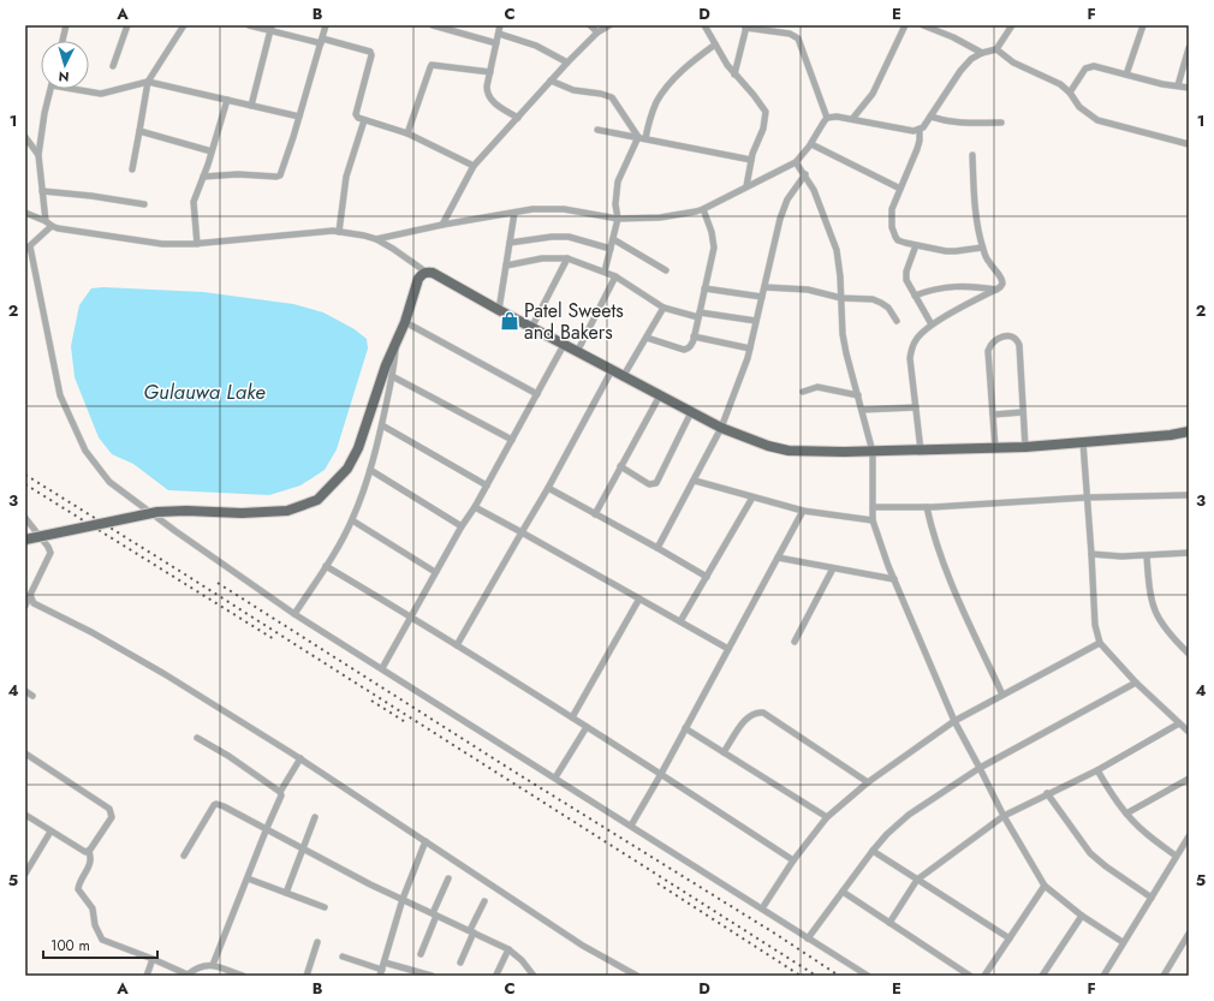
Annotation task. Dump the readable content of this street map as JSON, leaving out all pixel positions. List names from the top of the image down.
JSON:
{
  "water": ["Gulauwa Lake"],
  "places": {
    "shop": ["Patel Sweets and Bakers"]
  },
  "scale_bar": "100 m",
  "north": "bottom",
  "grid": {
    "columns": [
      "A",
      "B",
      "C",
      "D",
      "E",
      "F"
    ],
    "rows": [
      "1",
      "2",
      "3",
      "4",
      "5"
    ]
  }
}
